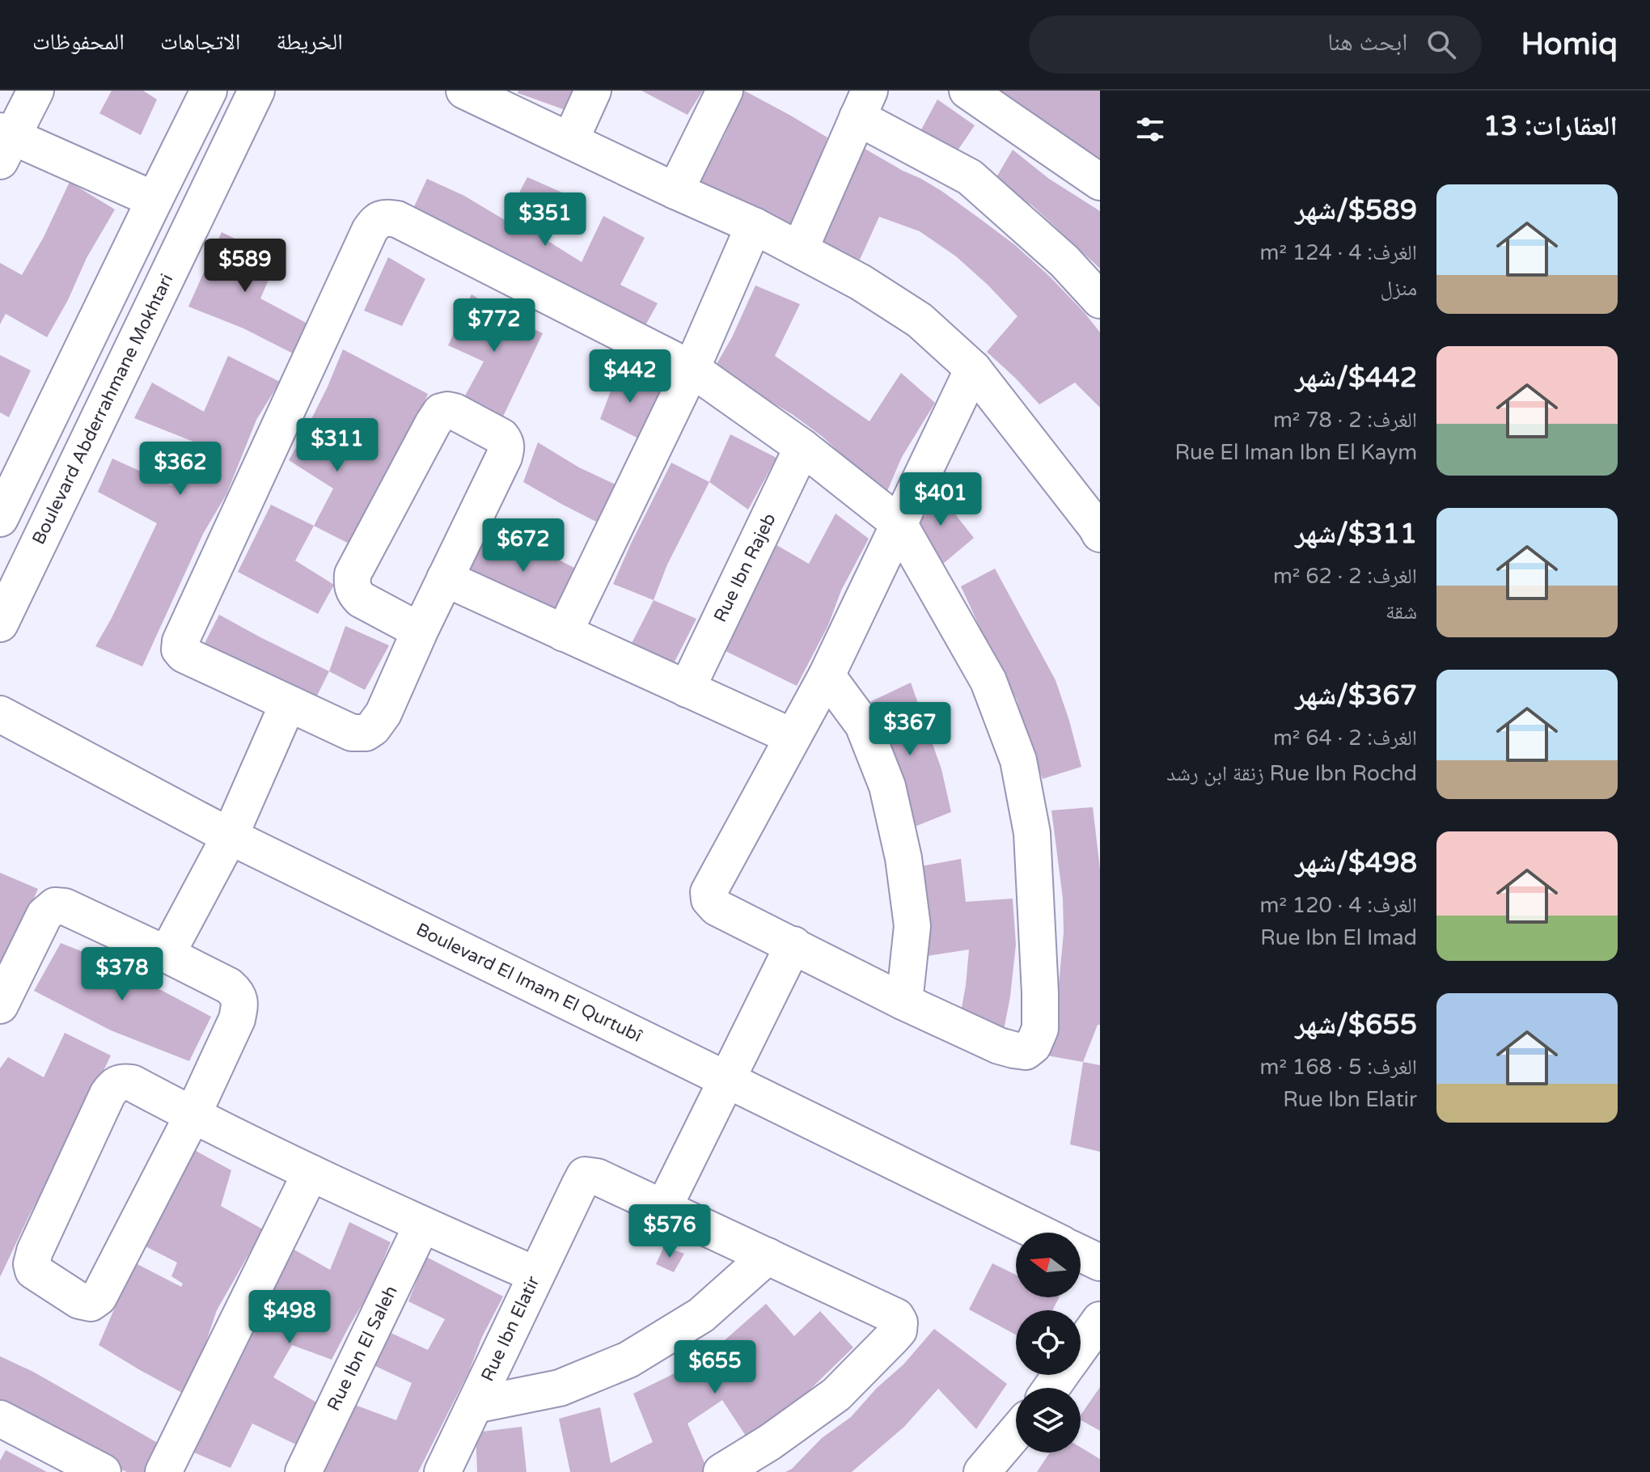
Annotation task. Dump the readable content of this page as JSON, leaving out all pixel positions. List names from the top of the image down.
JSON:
{
  "streets": {
    "street": [
      "Boulevard Abderrahmane Mokhtari",
      "Rue Ibn Rajeb",
      "Boulevard El Imam El Qurtubî",
      "Rue Ibn Elatir",
      "Rue Ibn El Saleh"
    ]
  },
  "north": "left",
  "page": {
    "header": "Homiq",
    "search": "ابحث هنا",
    "nav": ["الخريطة", "الاتجاهات", "المحفوظات"],
    "heading": "العقارات: 13",
    "list": [
      {
        "name": "$589/شهر",
        "note": "الغرف: 4 · 124 m² · منزل"
      },
      {
        "name": "$442/شهر",
        "note": "الغرف: 2 · 78 m² · Rue El Iman Ibn El Kaym"
      },
      {
        "name": "$311/شهر",
        "note": "الغرف: 2 · 62 m² · شقة"
      },
      {
        "name": "$367/شهر",
        "note": "الغرف: 2 · 64 m² · Rue Ibn Rochd زنقة ابن رشد"
      },
      {
        "name": "$498/شهر",
        "note": "الغرف: 4 · 120 m² · Rue Ibn El Imad"
      },
      {
        "name": "$655/شهر",
        "note": "الغرف: 5 · 168 m² · Rue Ibn Elatir"
      }
    ],
    "price": [
      "$351",
      "$589",
      "$772",
      "$442",
      "$311",
      "$362",
      "$401",
      "$672",
      "$367",
      "$378",
      "$576",
      "$498",
      "$655"
    ]
  }
}
